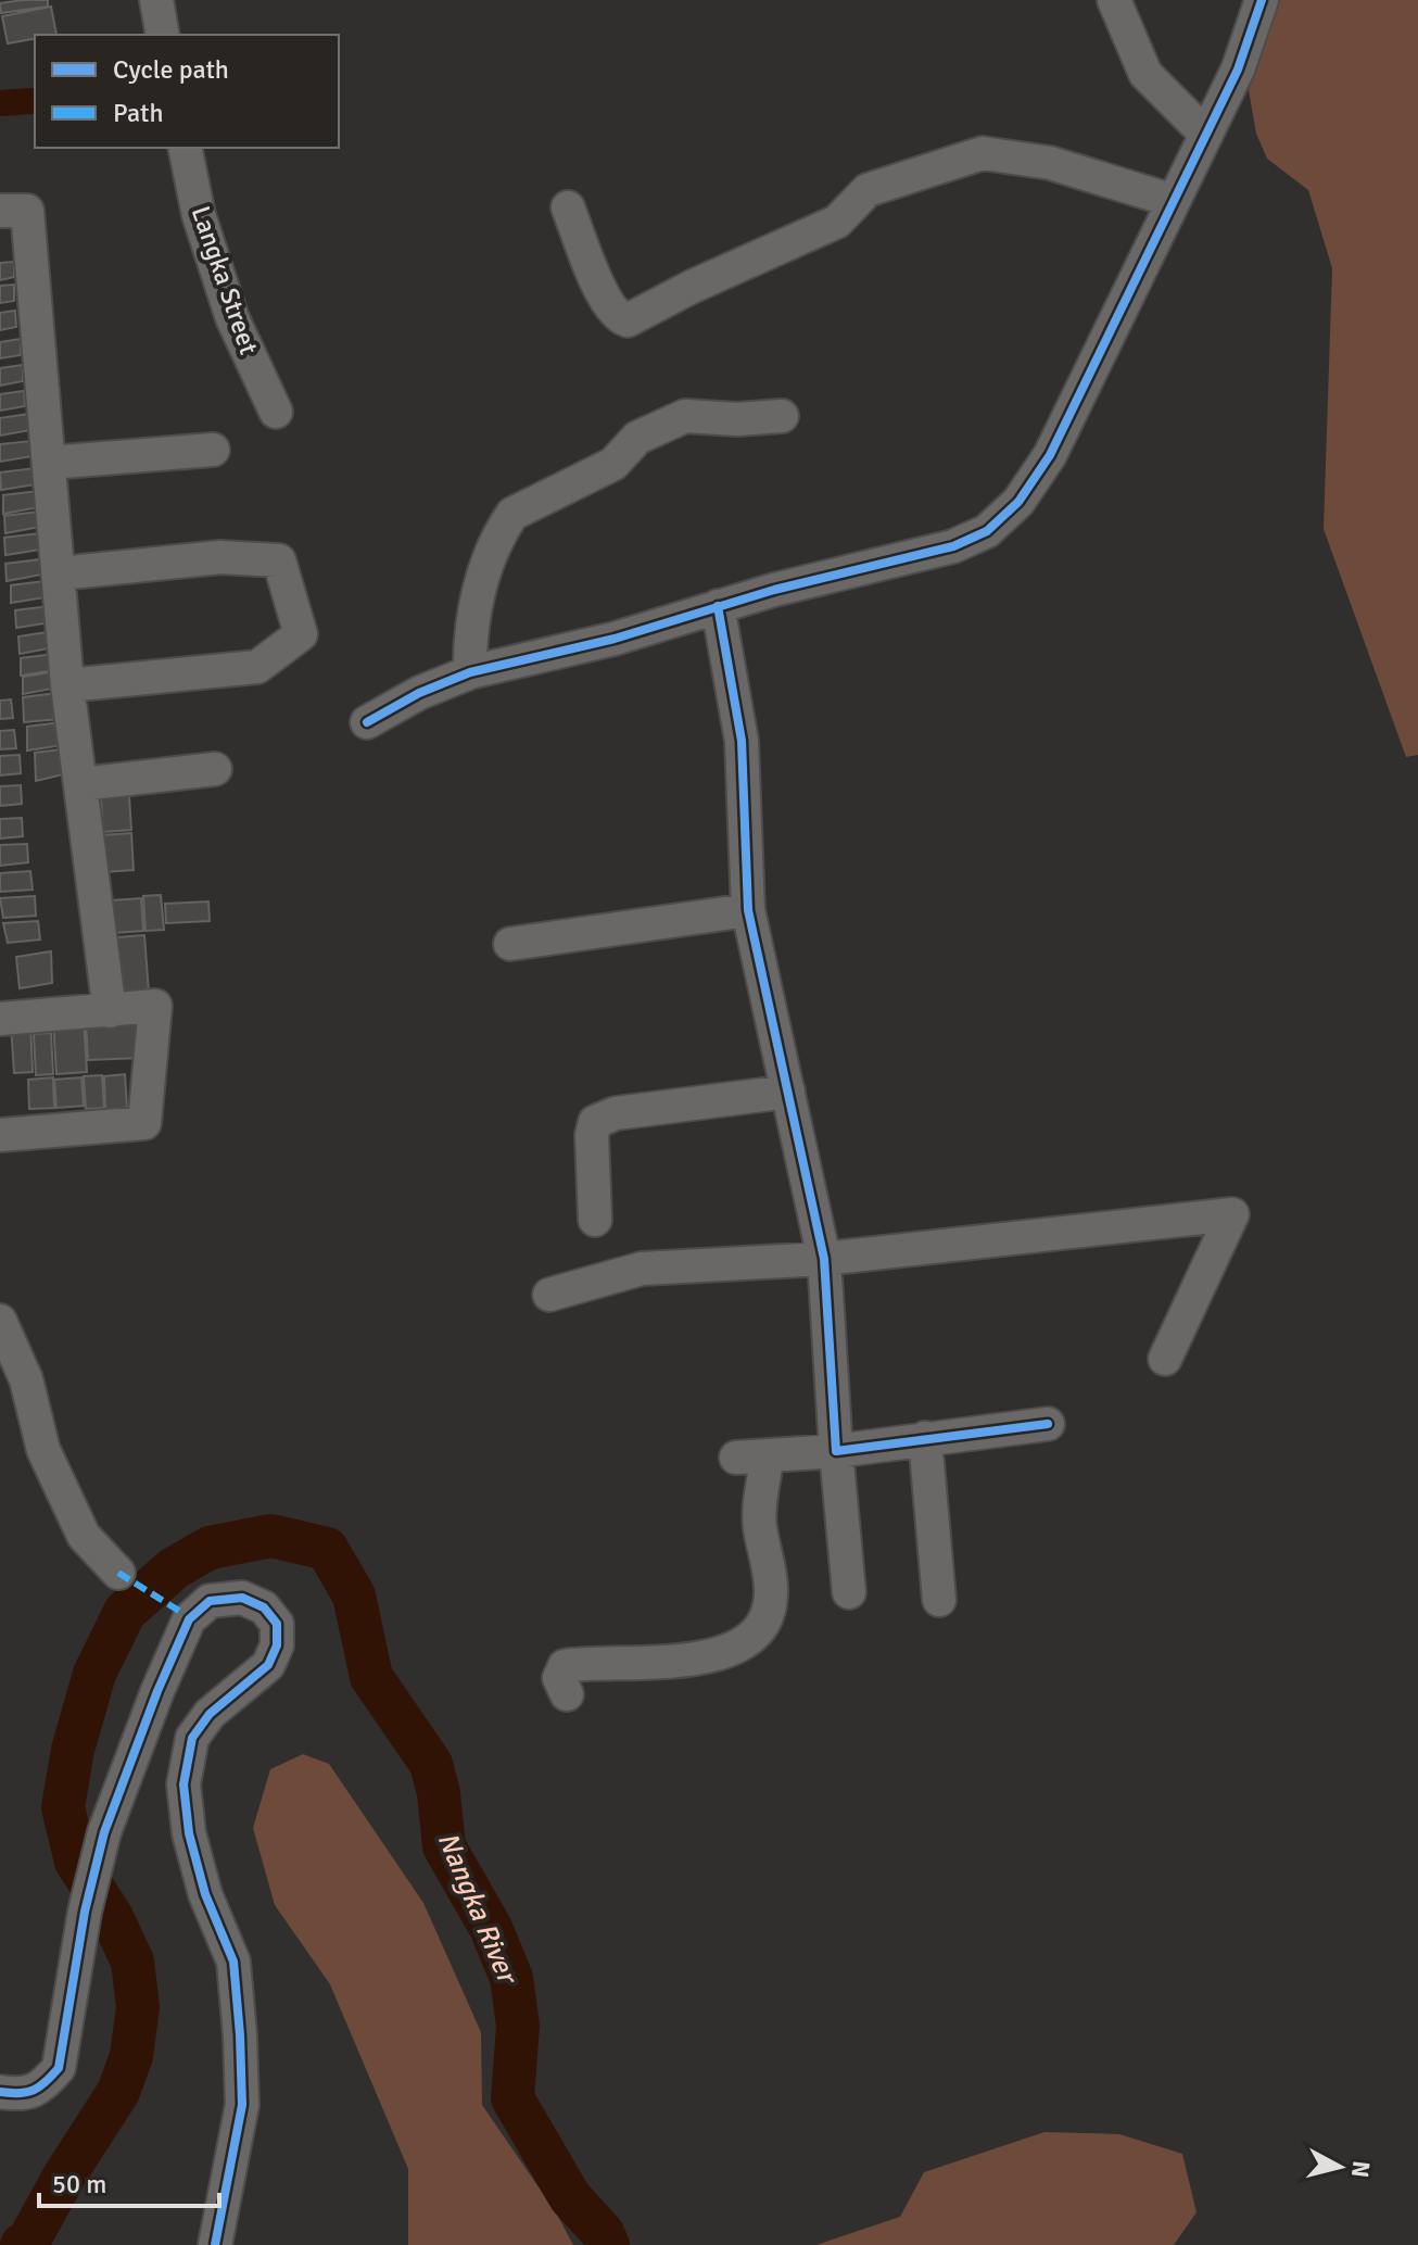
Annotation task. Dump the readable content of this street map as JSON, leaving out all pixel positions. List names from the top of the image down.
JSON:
{
  "streets": {
    "street": ["Langka Street"]
  },
  "water": ["Nangka River"],
  "legend": ["Cycle path", "Path"],
  "scale_bar": "50 m",
  "north": "right"
}
